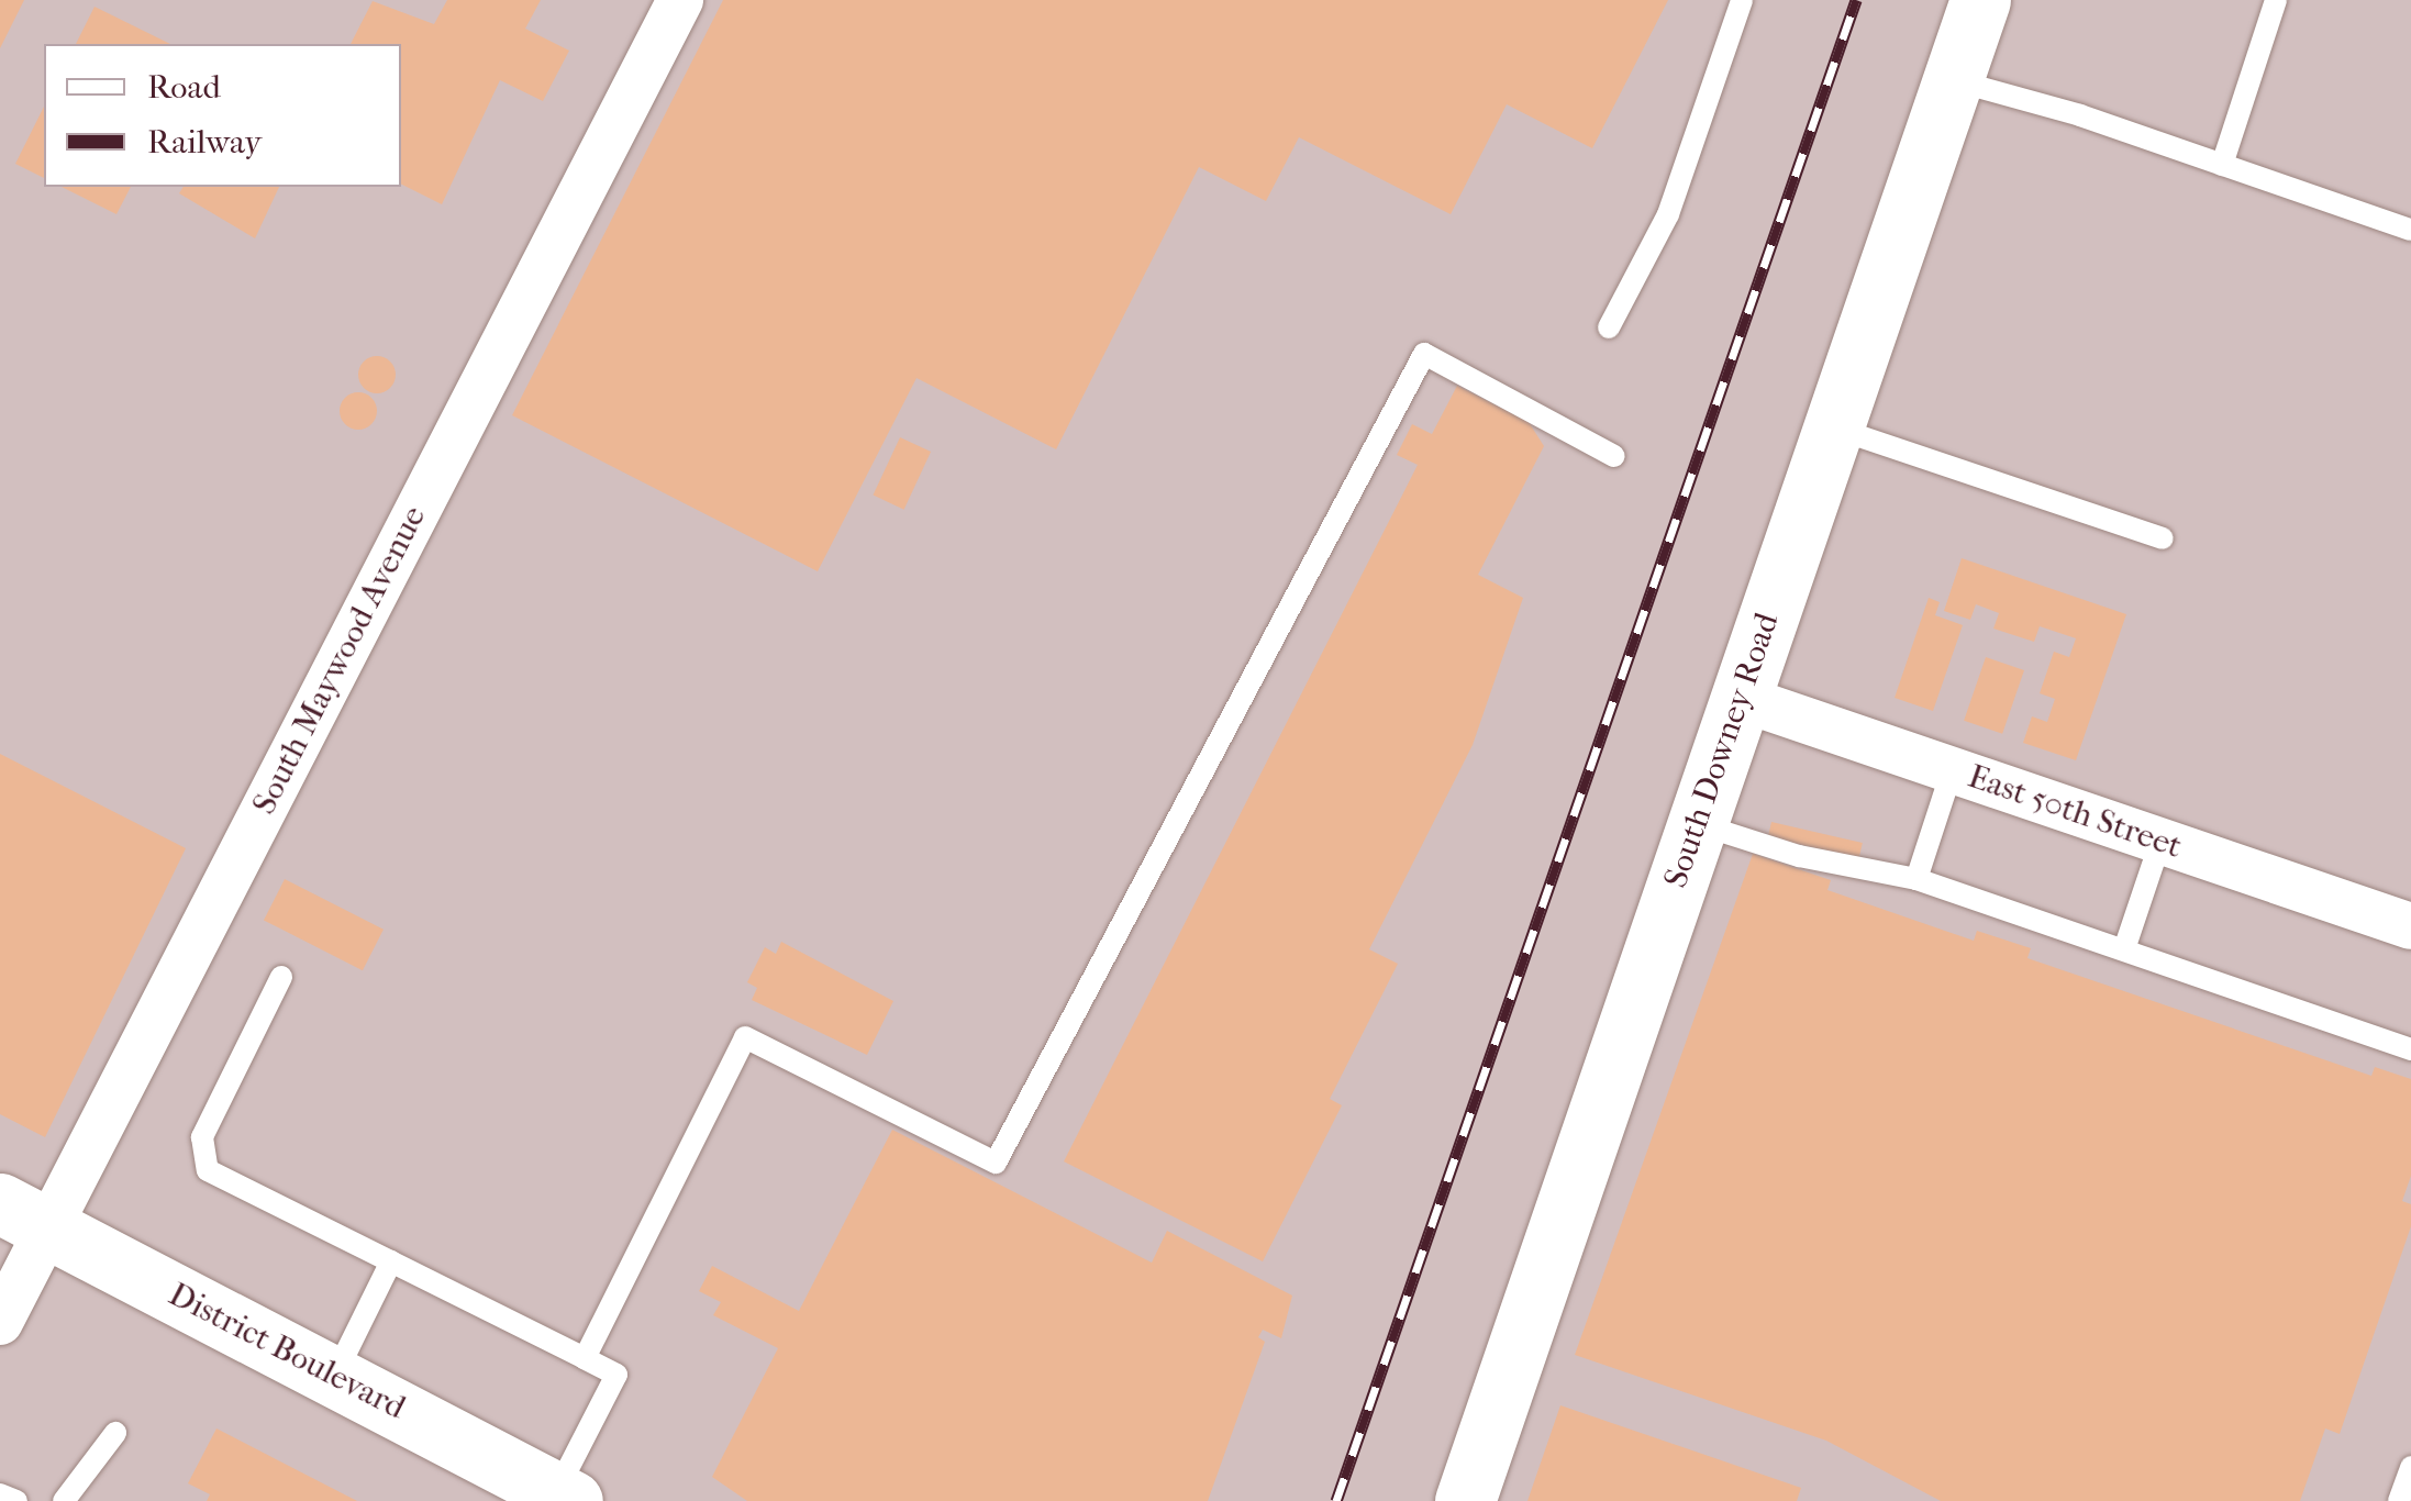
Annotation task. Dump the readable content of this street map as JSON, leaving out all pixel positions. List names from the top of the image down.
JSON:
{
  "streets": {
    "main road": ["South Downey Road", "District Boulevard"],
    "street": ["South Maywood Avenue", "East 50th Street"]
  },
  "crossings": [
    ["South Maywood Avenue", "District Boulevard"],
    ["South Downey Road", "East 50th Street"]
  ],
  "legend": ["Road", "Railway"]
}
